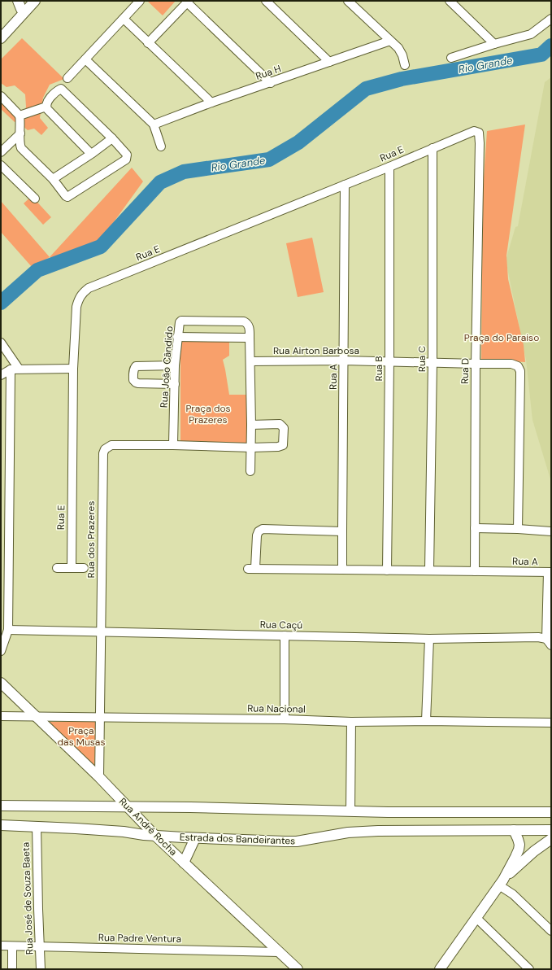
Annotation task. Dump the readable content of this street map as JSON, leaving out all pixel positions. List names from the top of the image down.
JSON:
{
  "streets": {
    "main road": ["Rua André Rocha", "Estrada dos Bandeirantes"],
    "street": [
      "Rua H",
      "Rua E",
      "Rua Airton Barbosa",
      "Rua C",
      "Rua João Cândido",
      "Rua B",
      "Rua D",
      "Rua A",
      "Rua dos Prazeres",
      "Rua Caçú",
      "Rua Nacional",
      "Rua José de Souza Baeta",
      "Rua Padre Ventura"
    ]
  },
  "crossings": [
    ["Rua E", "Rua C"],
    ["Rua E", "Rua B"],
    ["Rua E", "Rua D"],
    ["Rua E", "Rua A"],
    ["Rua Airton Barbosa", "Rua C"],
    ["Rua Airton Barbosa", "Rua B"],
    ["Rua Airton Barbosa", "Rua D"],
    ["Rua Airton Barbosa", "Rua A"],
    ["Rua C", "Rua A"],
    ["Rua João Cândido", "Rua dos Prazeres"],
    ["Rua B", "Rua A"],
    ["Rua D", "Rua A"],
    ["Rua dos Prazeres", "Rua Caçú"],
    ["Rua dos Prazeres", "Rua Nacional"],
    ["Rua dos Prazeres", "Rua André Rocha"],
    ["Rua Nacional", "Rua André Rocha"],
    ["Rua André Rocha", "Estrada dos Bandeirantes"],
    ["Rua André Rocha", "Rua Padre Ventura"],
    ["Estrada dos Bandeirantes", "Rua José de Souza Baeta"],
    ["Rua José de Souza Baeta", "Rua Padre Ventura"]
  ],
  "water": ["Rio Grande"],
  "parks": ["Praça do Paraiso", "Praça dos Prazeres", "Praça das Musas"]
}
